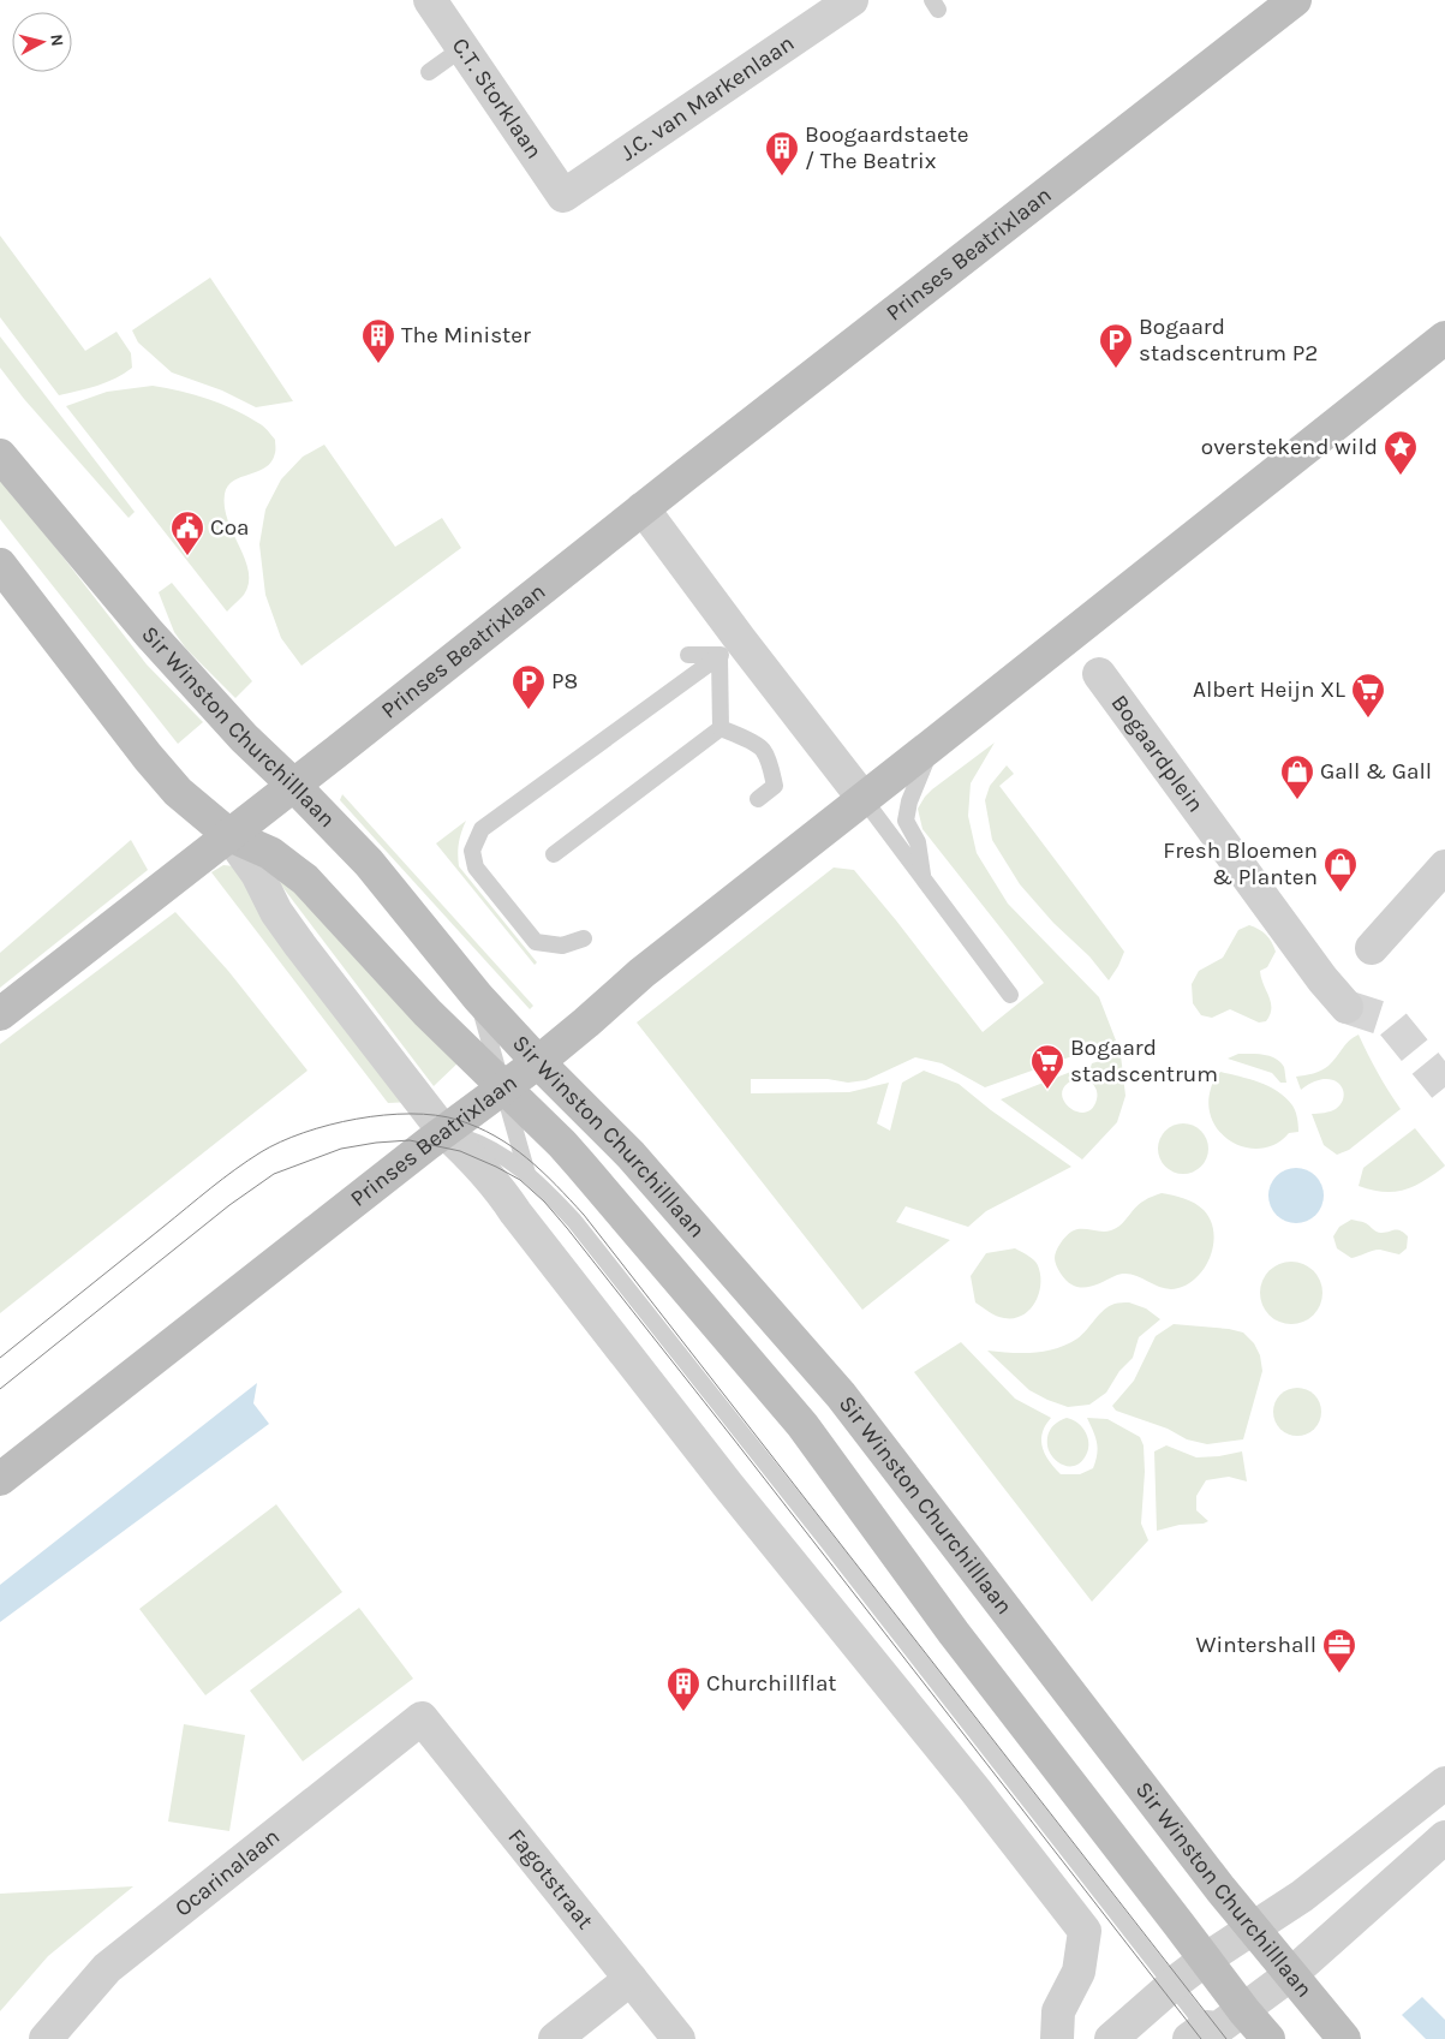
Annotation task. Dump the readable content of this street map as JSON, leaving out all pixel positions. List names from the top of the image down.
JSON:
{
  "streets": {
    "street": [
      "C.T. Storklaan",
      "J.C. van Markenlaan",
      "Prinses Beatrixlaan",
      "Sir Winston Churchilllaan",
      "Bogaardplein",
      "Ocarinalaan",
      "Fagotstraat"
    ]
  },
  "crossings": [
    ["C.T. Storklaan", "J.C. van Markenlaan"],
    ["Prinses Beatrixlaan", "Sir Winston Churchilllaan"],
    ["Ocarinalaan", "Fagotstraat"]
  ],
  "places": {
    "building": ["Boogaardstaete / The Beatrix", "The Minister", "Churchillflat"],
    "parking": ["Bogaard stadscentrum P2", "P8"],
    "place": ["overstekend wild"],
    "public building": ["Coa"],
    "supermarket": ["Albert Heijn XL", "Bogaard stadscentrum"],
    "shop": ["Gall & Gall", "Fresh Bloemen & Planten"],
    "office": ["Wintershall"]
  },
  "north": "right"
}
